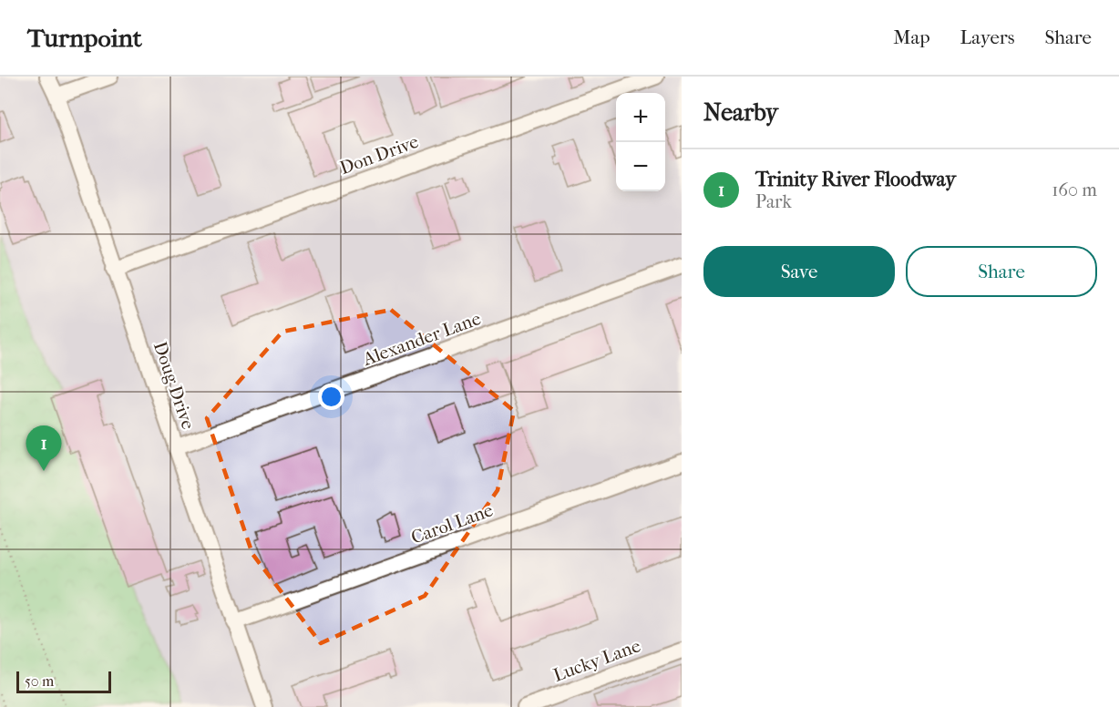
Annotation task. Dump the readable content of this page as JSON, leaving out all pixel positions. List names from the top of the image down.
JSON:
{
  "streets": {
    "street": [
      "Don Drive",
      "Alexander Lane",
      "Doug Drive",
      "Carol Lane",
      "Lucky Lane"
    ]
  },
  "crossings": [
    ["Don Drive", "Doug Drive"],
    ["Alexander Lane", "Doug Drive"],
    ["Doug Drive", "Carol Lane"]
  ],
  "scale_bar": "50 m",
  "page": {
    "header": "Turnpoint",
    "nav": ["Map", "Layers", "Share"],
    "heading": "Nearby",
    "map_buttons": ["+", "−"],
    "list": [
      {
        "mark": "1",
        "name": "Trinity River Floodway",
        "note": "Park",
        "value": "160 m"
      }
    ],
    "buttons": ["Save", "Share"],
    "pins": "1",
    "scale": "50 m"
  }
}
